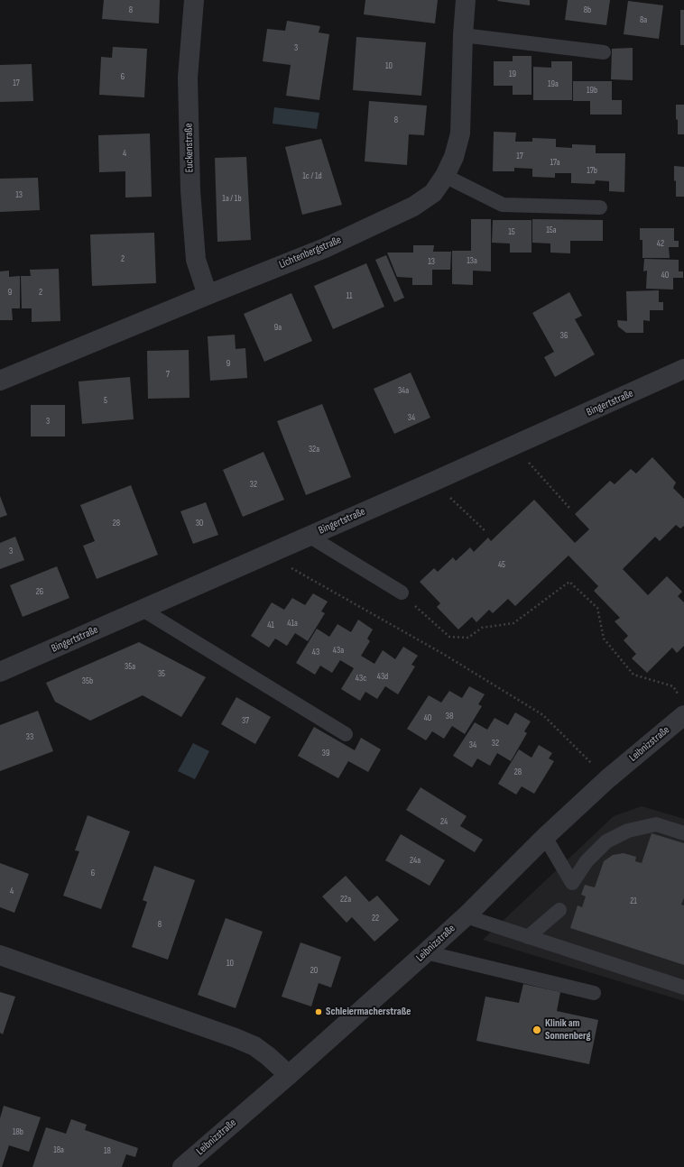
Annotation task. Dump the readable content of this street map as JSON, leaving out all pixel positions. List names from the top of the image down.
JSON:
{
  "streets": {
    "street": [
      "Euckenstraße",
      "Lichtenbergstraße",
      "Bingertstraße",
      "Leibnizstraße"
    ]
  },
  "crossings": [
    ["Euckenstraße", "Lichtenbergstraße"]
  ],
  "places": ["Schleiermacherstraße", "Klinik am Sonnenberg"],
  "house_numbers": [
    "8",
    "8b",
    "8a",
    "3",
    "10",
    "19",
    "6",
    "17",
    "19a",
    "19b",
    "8",
    "4",
    "17",
    "17a",
    "17b",
    "1c / 1d",
    "13",
    "1a / 1b",
    "15a",
    "15",
    "42",
    "2",
    "13a",
    "13",
    "40",
    "9",
    "2",
    "11",
    "9a",
    "36",
    "9",
    "7",
    "34a",
    "5",
    "34",
    "3",
    "32a",
    "32",
    "28",
    "30",
    "3",
    "45",
    "26",
    "41a",
    "41",
    "43a",
    "43",
    "35a",
    "35",
    "43d",
    "43c",
    "35b",
    "38",
    "40",
    "37",
    "33",
    "32",
    "34",
    "39",
    "28",
    "24",
    "24a",
    "6",
    "4",
    "22a",
    "21",
    "22",
    "8",
    "10",
    "20",
    "18b",
    "18a",
    "18"
  ]
}
